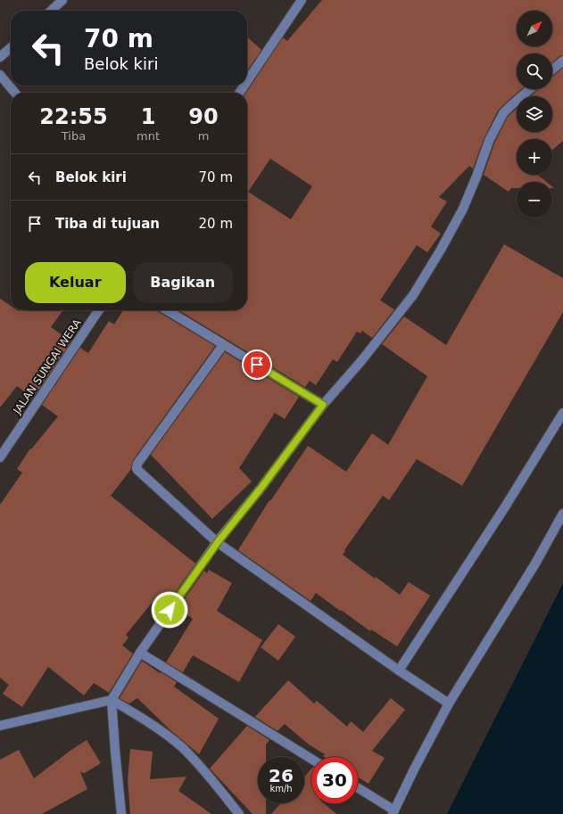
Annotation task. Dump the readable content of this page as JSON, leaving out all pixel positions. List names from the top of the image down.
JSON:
{
  "streets": {
    "street": ["JALAN SUNGAI WERA"]
  },
  "north": "top right",
  "page": {
    "map_buttons": ["+", "−"],
    "turn": ["70 m", "Belok kiri"],
    "eta": [
      "22:55",
      "Tiba",
      "1",
      "mnt",
      "90",
      "m"
    ],
    "list": [
      {
        "name": "Belok kiri",
        "value": "70 m"
      },
      {
        "name": "Tiba di tujuan",
        "value": "20 m"
      }
    ],
    "buttons": ["Keluar", "Bagikan"],
    "speed": "26 km/h",
    "limit": "30"
  }
}
